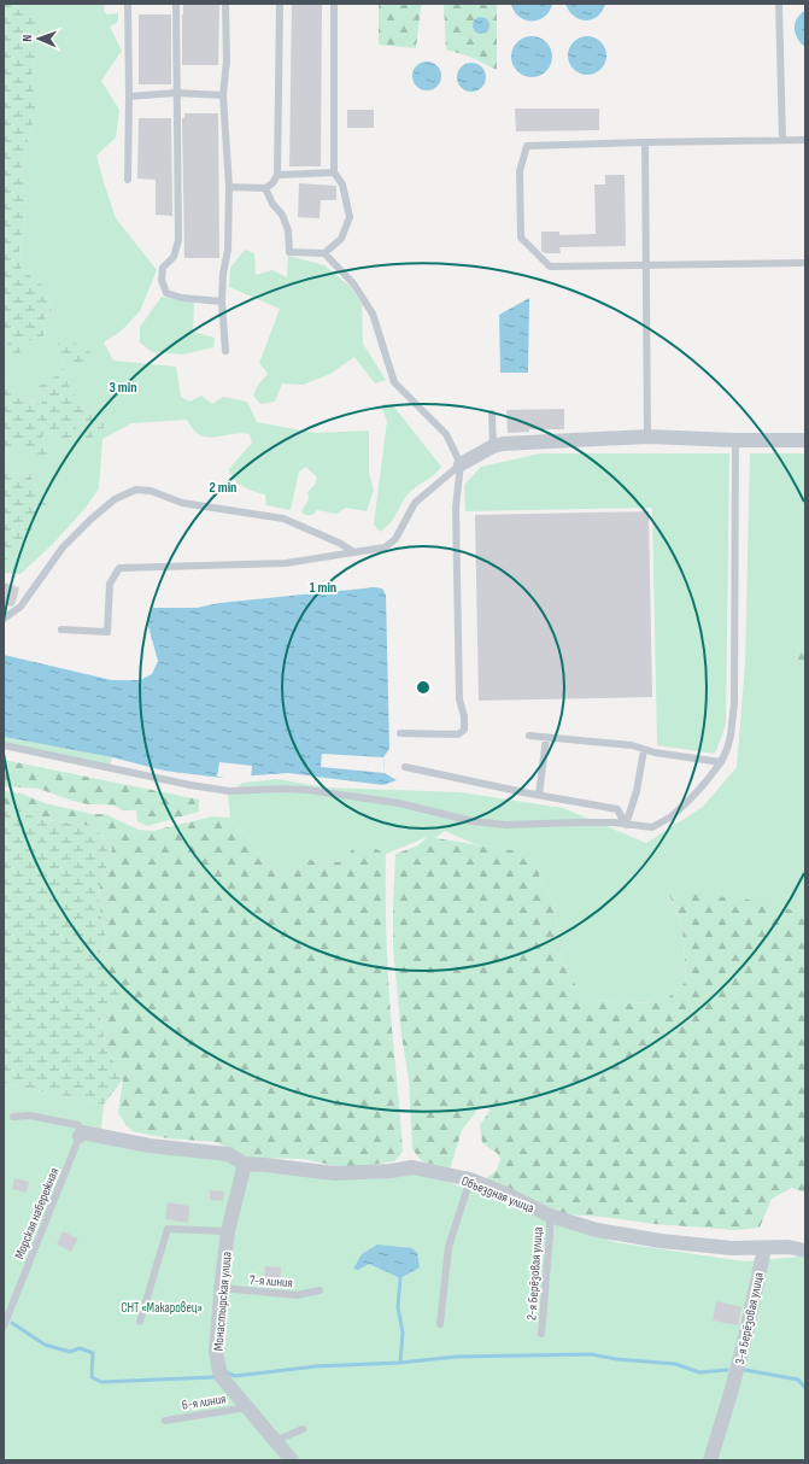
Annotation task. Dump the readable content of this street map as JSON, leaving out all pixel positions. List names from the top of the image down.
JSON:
{
  "streets": {
    "street": ["Объездная улица", "Монастырская улица", "3-я Берёзовая улица"],
    "lane": [
      "Морская набережная",
      "2-я Берёзовая улица",
      "7-я линия",
      "6-я линия"
    ]
  },
  "crossings": [
    ["Объездная улица", "Морская набережная"],
    ["Объездная улица", "2-я Берёзовая улица"],
    ["Объездная улица", "Монастырская улица"],
    ["Объездная улица", "3-я Берёзовая улица"],
    ["7-я линия", "Монастырская улица"],
    ["Монастырская улица", "6-я линия"]
  ],
  "parks": ["СНТ «Макаровец»"],
  "north": "left",
  "rings": ["3 min", "2 min", "1 min"]
}
